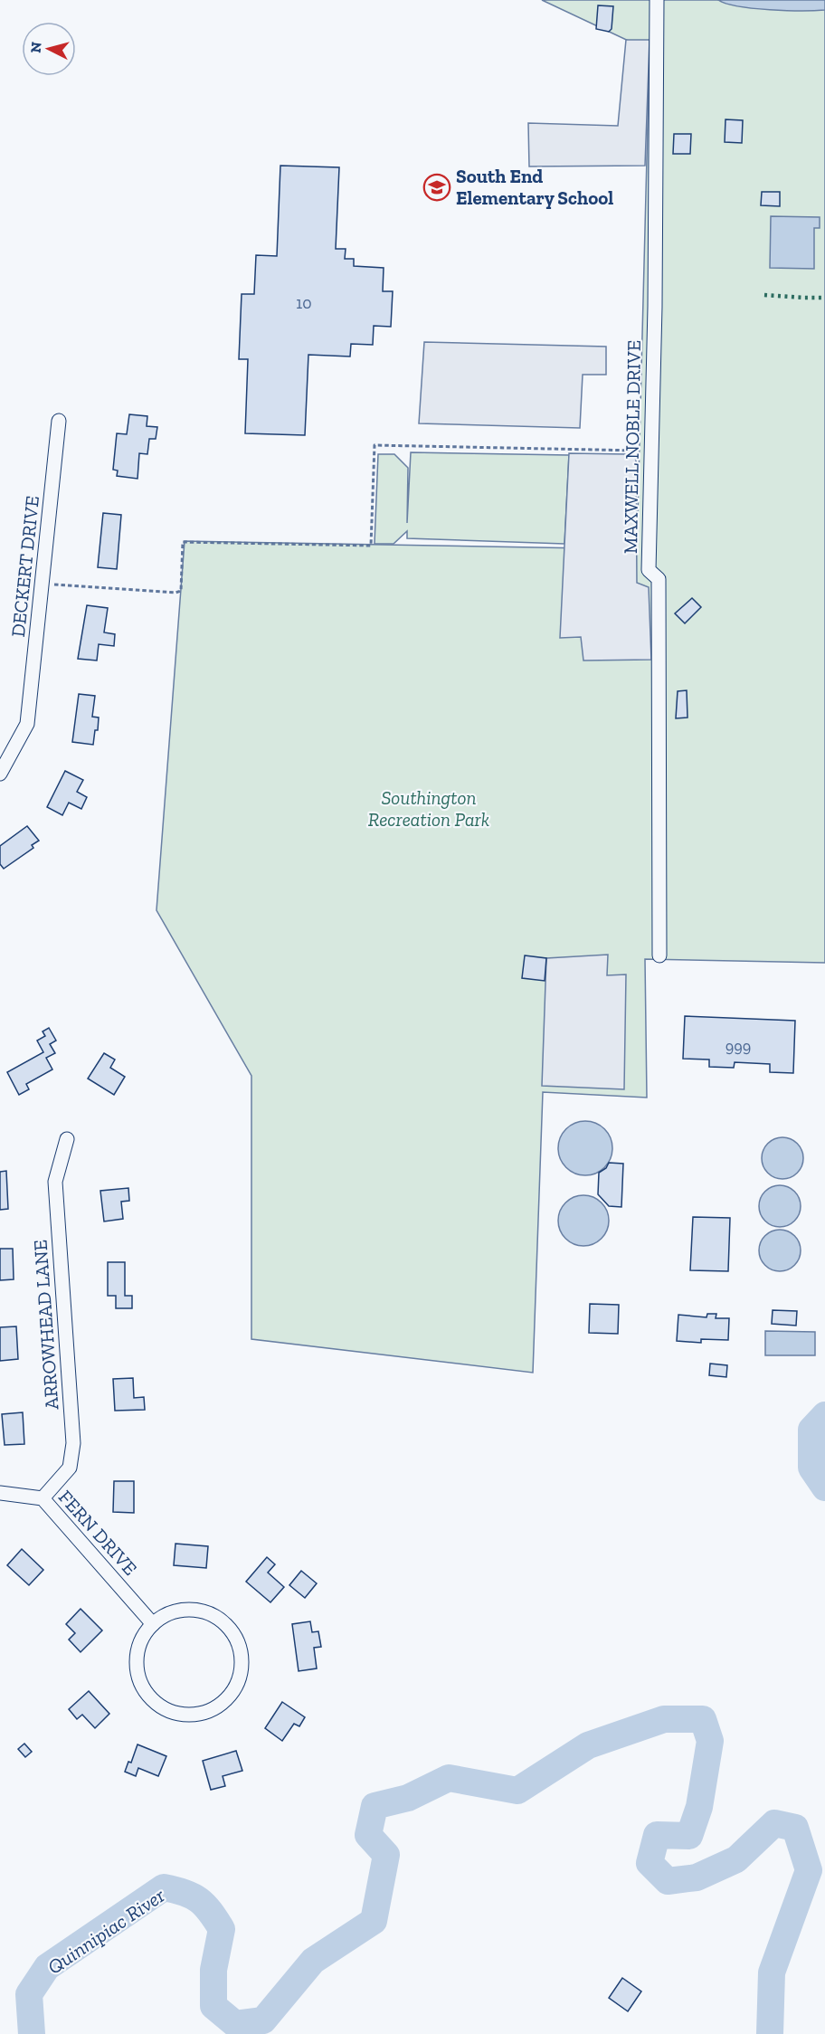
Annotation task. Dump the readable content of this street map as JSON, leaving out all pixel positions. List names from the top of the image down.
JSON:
{
  "streets": {
    "street": [
      "MAXWELL NOBLE DRIVE",
      "DECKERT DRIVE",
      "ARROWHEAD LANE",
      "FERN DRIVE"
    ]
  },
  "crossings": [
    ["ARROWHEAD LANE", "FERN DRIVE"]
  ],
  "water": ["Quinnipiac River"],
  "parks": ["Southington Recreation Park"],
  "places": {
    "school or university": ["South End Elementary School"]
  },
  "house_numbers": ["10", "999"],
  "north": "left"
}
